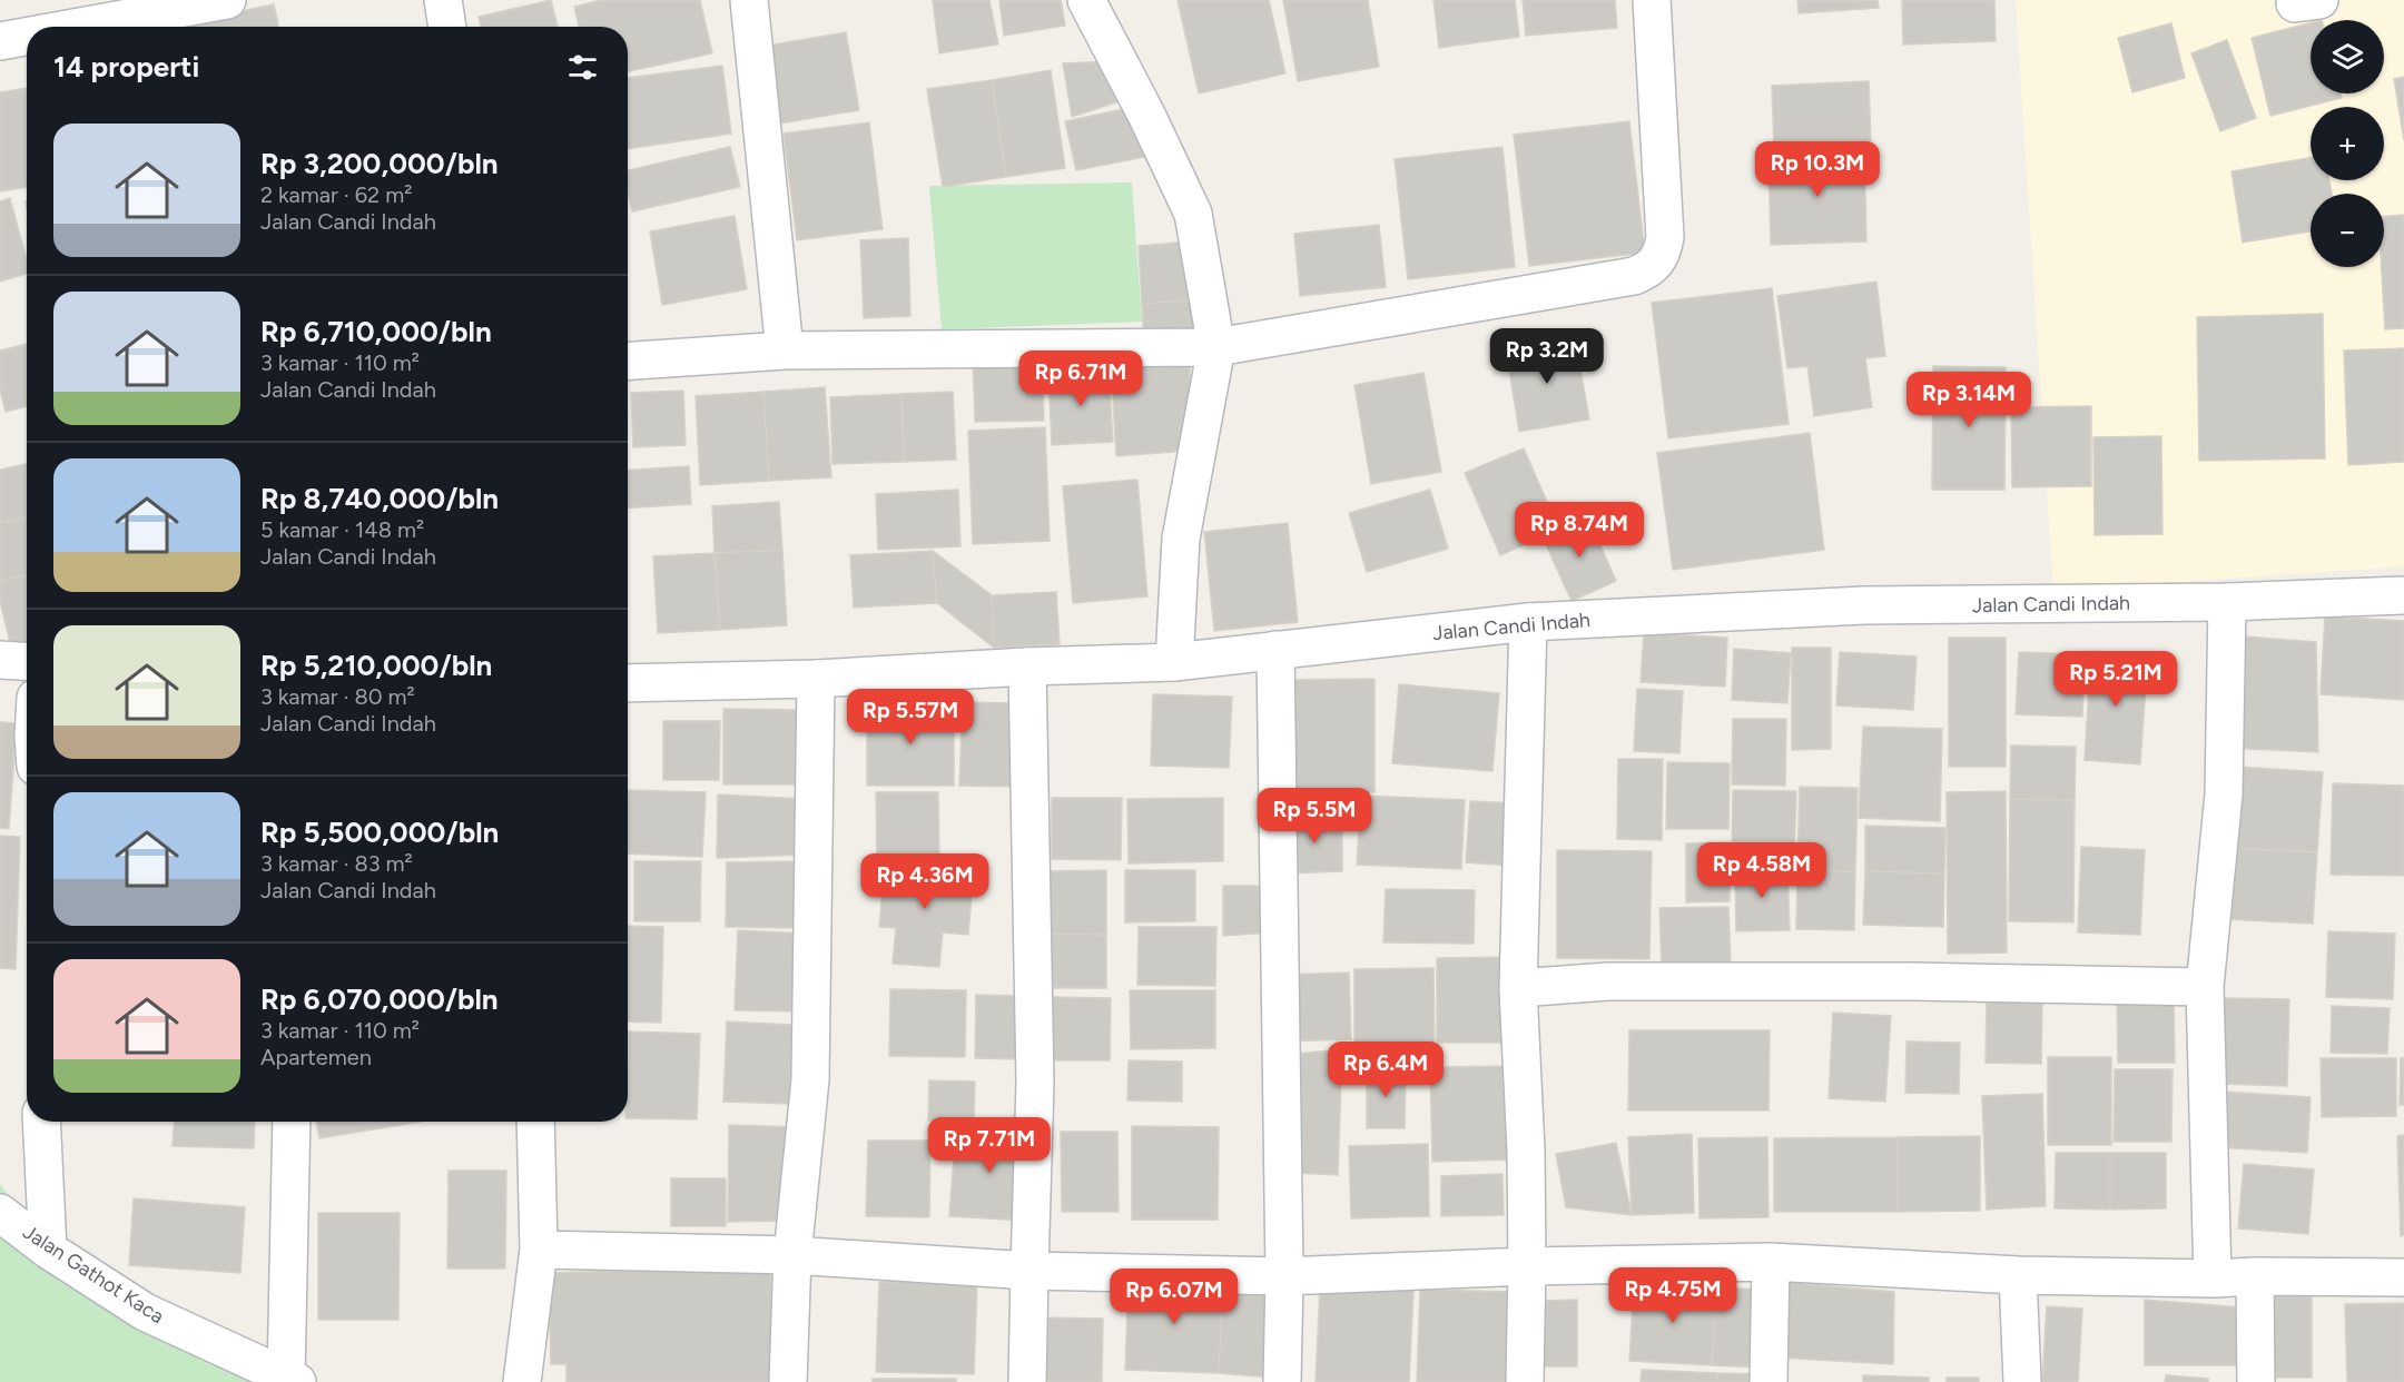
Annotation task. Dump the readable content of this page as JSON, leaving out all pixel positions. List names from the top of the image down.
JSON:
{
  "streets": {
    "street": ["Jalan Candi Indah", "Jalan Gathot Kaca"]
  },
  "page": {
    "map_buttons": ["+", "−"],
    "heading": "14 properti",
    "list": [
      {
        "name": "Rp 3,200,000/bln",
        "note": "2 kamar · 62 m² · Jalan Candi Indah"
      },
      {
        "name": "Rp 6,710,000/bln",
        "note": "3 kamar · 110 m² · Jalan Candi Indah"
      },
      {
        "name": "Rp 8,740,000/bln",
        "note": "5 kamar · 148 m² · Jalan Candi Indah"
      },
      {
        "name": "Rp 5,210,000/bln",
        "note": "3 kamar · 80 m² · Jalan Candi Indah"
      },
      {
        "name": "Rp 5,500,000/bln",
        "note": "3 kamar · 83 m² · Jalan Candi Indah"
      },
      {
        "name": "Rp 6,070,000/bln",
        "note": "3 kamar · 110 m² · Apartemen"
      }
    ],
    "price": [
      "Rp 10.3M",
      "Rp 3.2M",
      "Rp 6.71M",
      "Rp 3.14M",
      "Rp 8.74M",
      "Rp 5.21M",
      "Rp 5.57M",
      "Rp 5.5M",
      "Rp 4.58M",
      "Rp 4.36M",
      "Rp 6.4M",
      "Rp 7.71M",
      "Rp 4.75M",
      "Rp 6.07M"
    ]
  }
}
